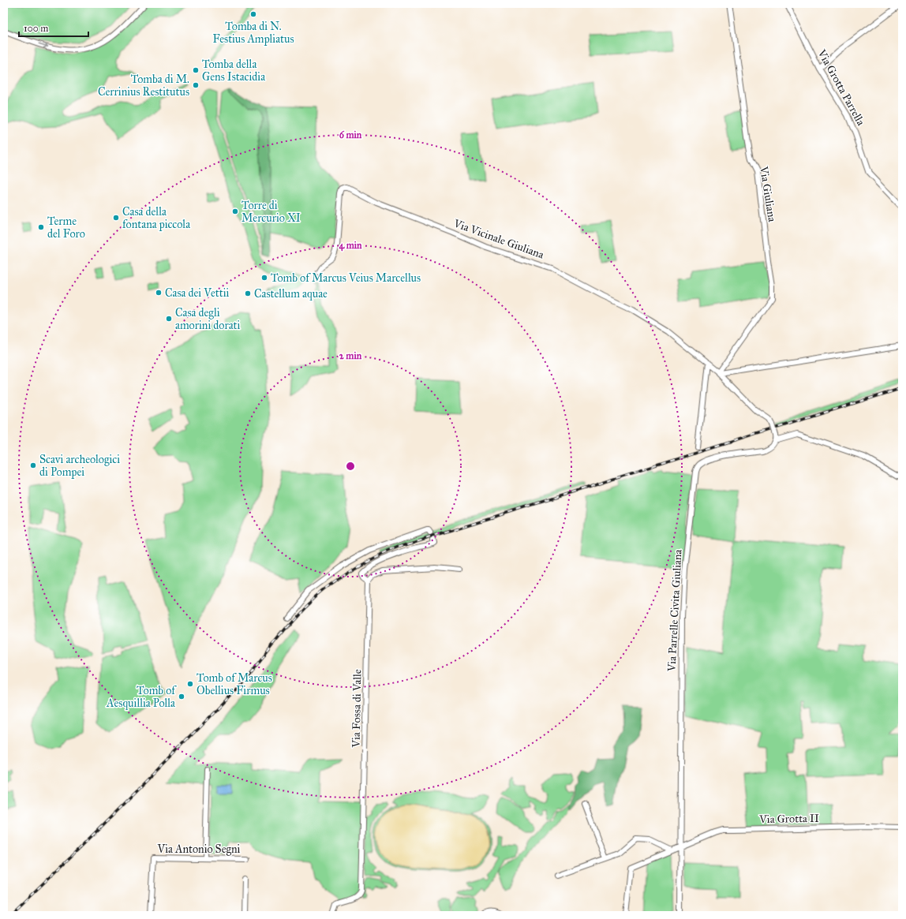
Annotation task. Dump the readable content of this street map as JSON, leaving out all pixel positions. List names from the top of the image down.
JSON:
{
  "streets": {
    "street": [
      "Via Grotta Parrella",
      "Via Giuliana",
      "Via Vicinale Giuliana",
      "Via Parrelle Civita Giuliana",
      "Via Fossa di Valle",
      "Via Grotta II",
      "Via Antonio Segni"
    ]
  },
  "crossings": [
    ["Via Giuliana", "Via Vicinale Giuliana"],
    ["Via Parrelle Civita Giuliana", "Via Grotta II"]
  ],
  "places": [
    "Tomba di N. Festius Ampliatus",
    "Tomba della Gens Istacidia",
    "Tomba di M. Cerrinius Restitutus",
    "Torre di Mercurio XI",
    "Casa della fontana piccola",
    "Terme del Foro",
    "Tomb of Marcus Veius Marcellus",
    "Casa dei Vettii",
    "Castellum aquae",
    "Casa degli amorini dorati",
    "Scavi archeologici di Pompei",
    "Tomb of Marcus Obellius Firmus",
    "Tomb of Aesquillia Polla"
  ],
  "scale_bar": "100 m",
  "rings": ["6 min", "4 min", "2 min"]
}
